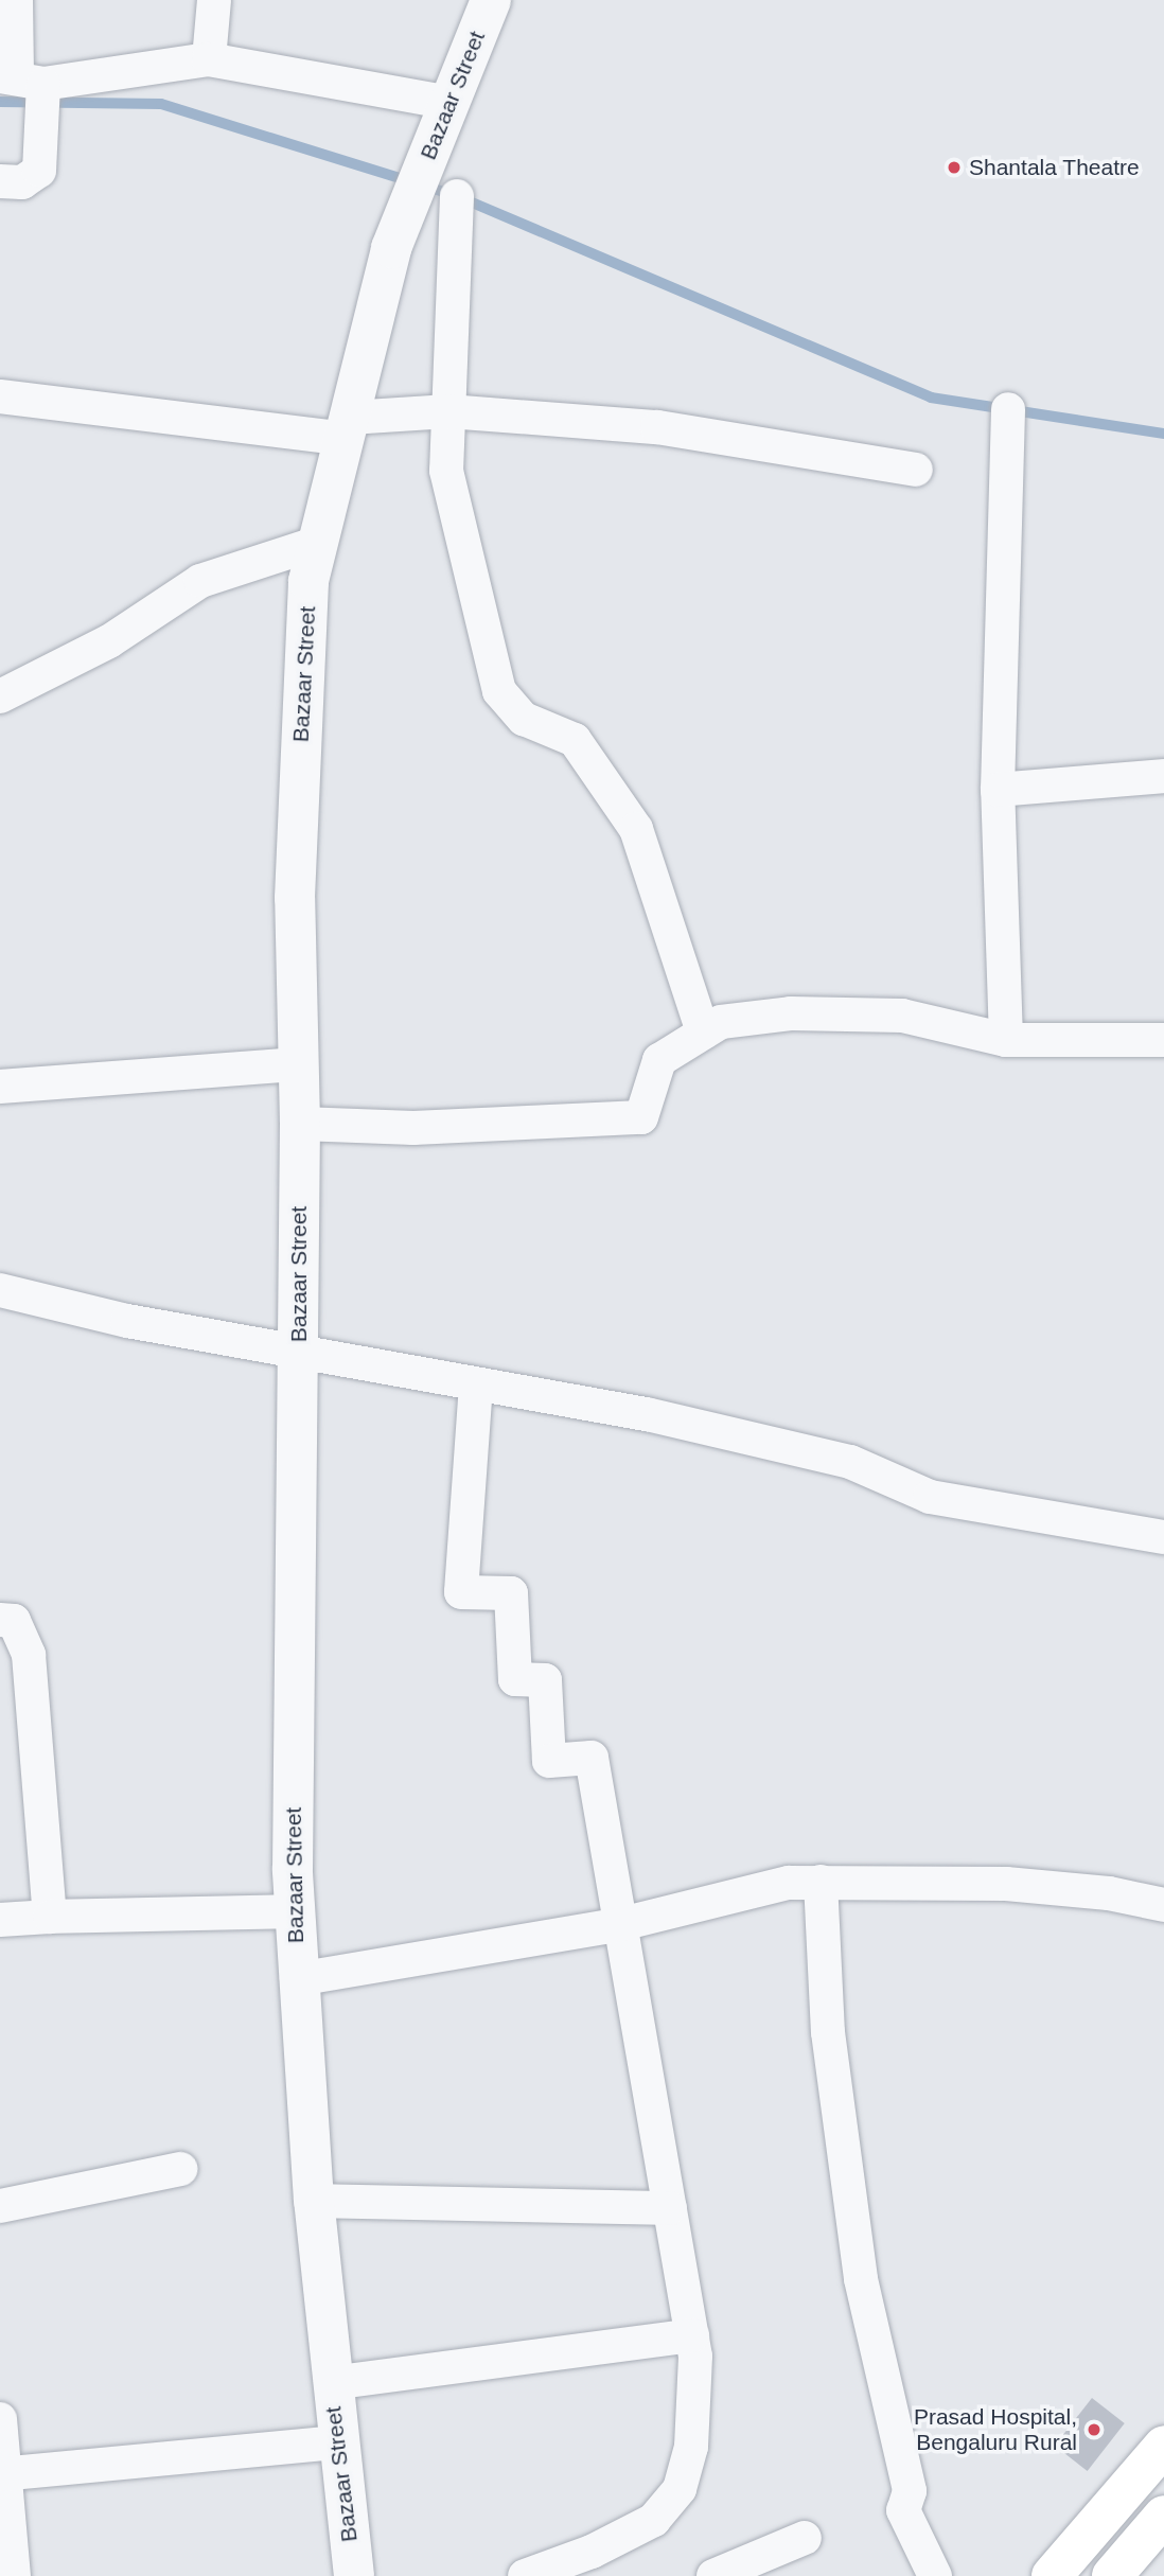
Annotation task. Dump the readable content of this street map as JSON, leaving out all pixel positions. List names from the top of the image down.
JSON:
{
  "streets": {
    "street": ["Bazaar Street"]
  },
  "places": ["Shantala Theatre", "Prasad Hospital, Bengaluru Rural"]
}
